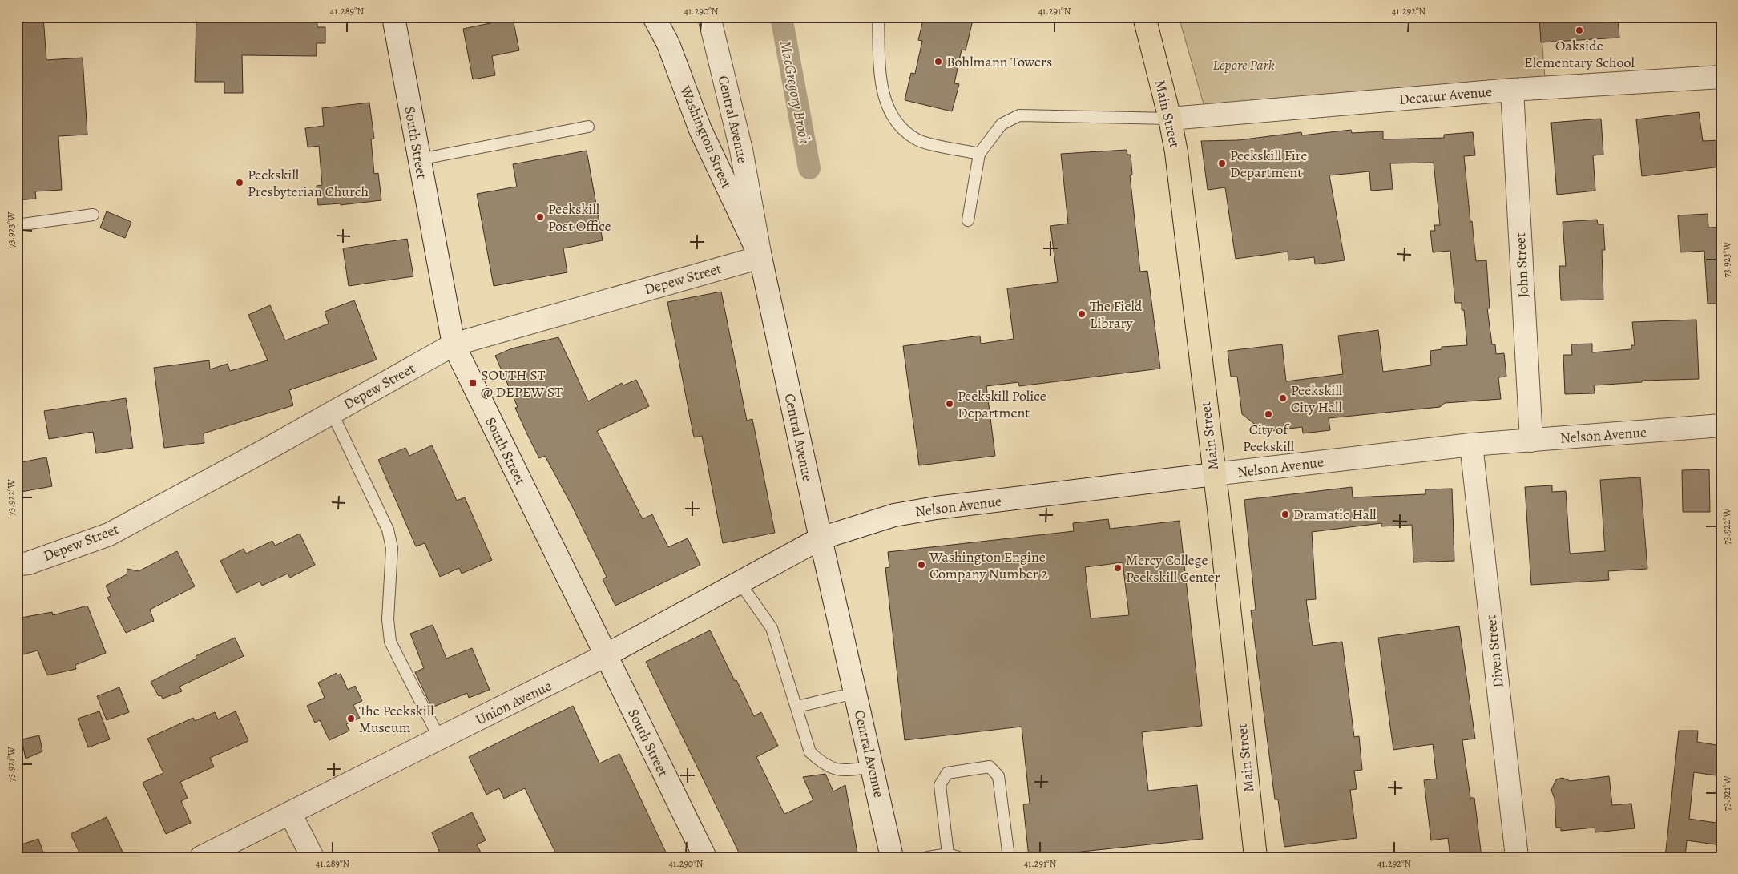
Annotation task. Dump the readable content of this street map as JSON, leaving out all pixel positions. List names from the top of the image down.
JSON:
{
  "streets": {
    "main road": ["Main Street"],
    "street": [
      "Decatur Avenue",
      "Central Avenue",
      "Washington Street",
      "South Street",
      "John Street",
      "Depew Street",
      "Nelson Avenue",
      "Diven Street",
      "Union Avenue"
    ]
  },
  "crossings": [
    ["Decatur Avenue", "Main Street"],
    ["Decatur Avenue", "John Street"],
    ["Main Street", "Nelson Avenue"],
    ["Central Avenue", "Washington Street"],
    ["Central Avenue", "Depew Street"],
    ["Central Avenue", "Nelson Avenue"],
    ["Central Avenue", "Union Avenue"],
    ["Washington Street", "Depew Street"],
    ["South Street", "Depew Street"],
    ["South Street", "Union Avenue"],
    ["John Street", "Nelson Avenue"],
    ["Nelson Avenue", "Diven Street"],
    ["Nelson Avenue", "Union Avenue"]
  ],
  "water": ["MacGregory Brook"],
  "parks": ["Lepore Park"],
  "places": {
    "other": [
      "Oakside Elementary School",
      "Bohlmann Towers",
      "Peekskill Fire Department",
      "Peekskill Presbyterian Church",
      "Peekskill Post Office",
      "The Field Library",
      "Peekskill City Hall",
      "Peekskill Police Department",
      "City of Peekskill",
      "Dramatic Hall",
      "Washington Engine Company Number 2",
      "Mercy College Peekskill Center",
      "The Peekskill Museum"
    ],
    "transit": ["SOUTH ST @ DEPEW ST"]
  },
  "coordinates": [
    "41.289°N",
    "41.290°N",
    "41.291°N",
    "41.292°N",
    "73.923°W",
    "73.922°W",
    "73.921°W"
  ]
}
